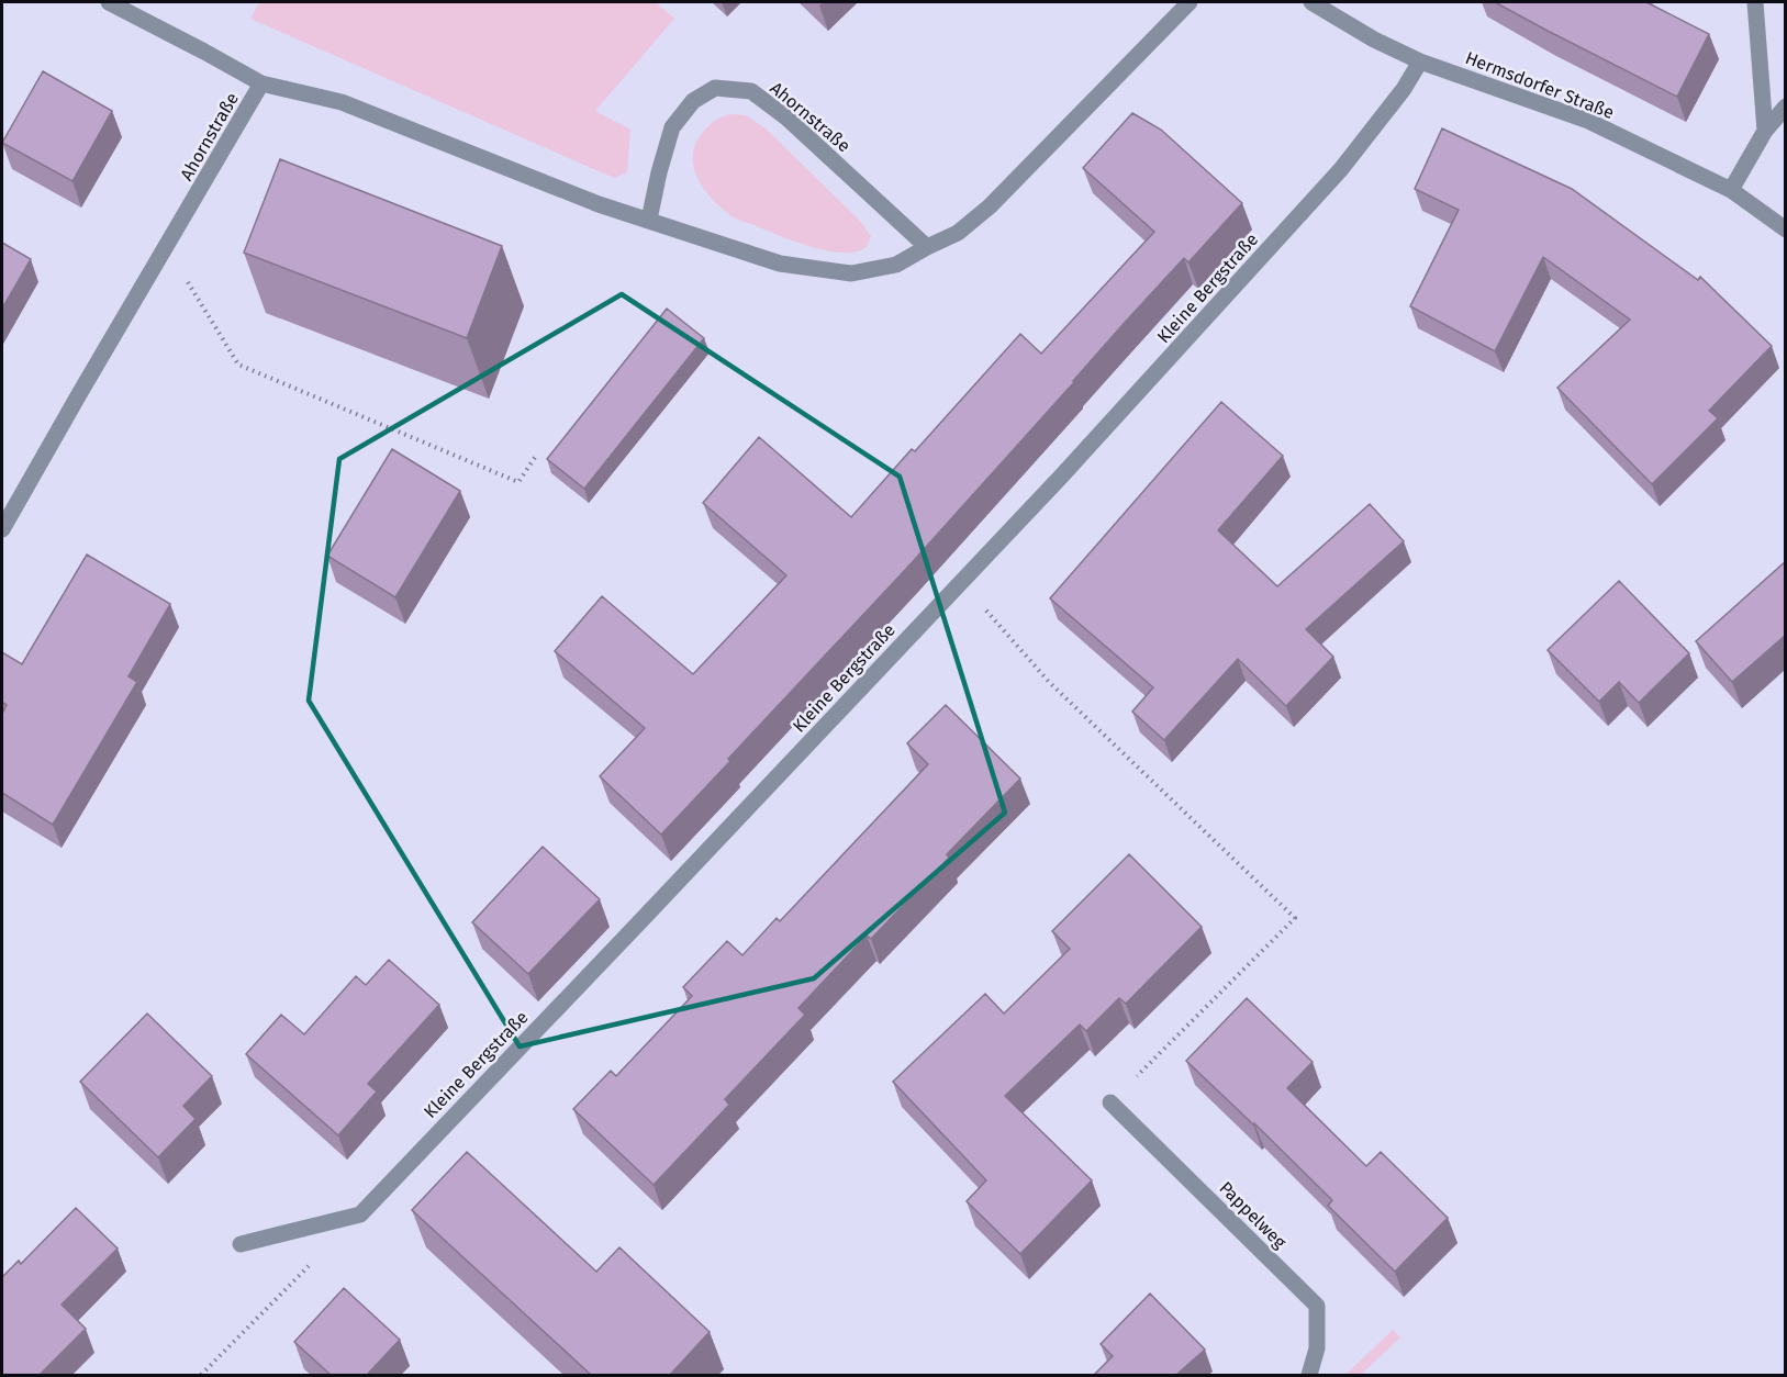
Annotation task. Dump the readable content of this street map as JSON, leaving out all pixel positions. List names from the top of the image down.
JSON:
{
  "streets": {
    "street": [
      "Hermsdorfer Straße",
      "Ahornstraße",
      "Kleine Bergstraße",
      "Pappelweg"
    ]
  },
  "crossings": [
    ["Hermsdorfer Straße", "Kleine Bergstraße"]
  ]
}
